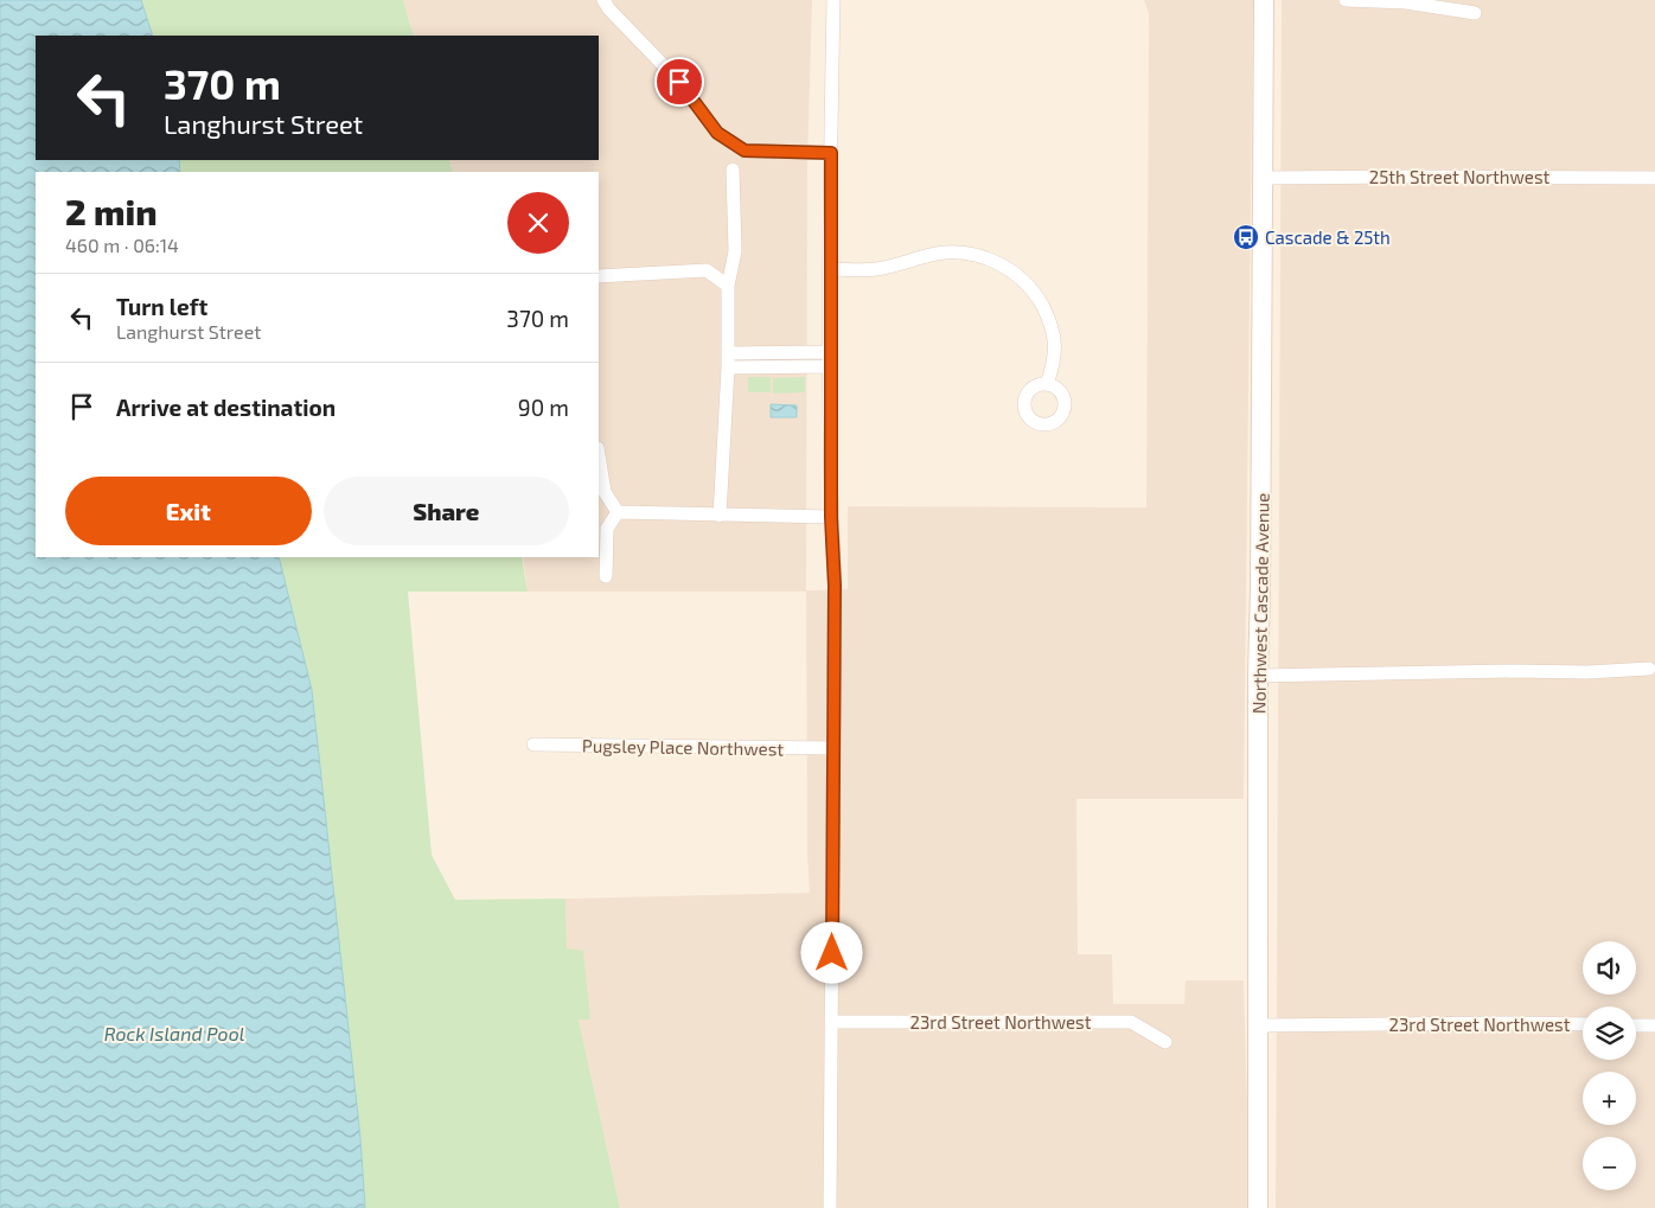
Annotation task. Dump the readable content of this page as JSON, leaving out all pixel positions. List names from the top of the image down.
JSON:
{
  "streets": {
    "street": [
      "25th Street Northwest",
      "Northwest Cascade Avenue",
      "Pugsley Place Northwest",
      "23rd Street Northwest"
    ]
  },
  "crossings": [
    ["25th Street Northwest", "Northwest Cascade Avenue"],
    ["Northwest Cascade Avenue", "23rd Street Northwest"]
  ],
  "water": ["Rock Island Pool"],
  "places": {
    "bus stop": ["Cascade & 25th"]
  },
  "page": {
    "turn": ["370 m", "Langhurst Street"],
    "heading": ["2 min", "460 m · 06:14"],
    "list": [
      {
        "name": "Turn left",
        "note": "Langhurst Street",
        "value": "370 m"
      },
      {
        "name": "Arrive at destination",
        "value": "90 m"
      }
    ],
    "buttons": ["Exit", "Share"],
    "map_buttons": ["+", "−"]
  }
}
